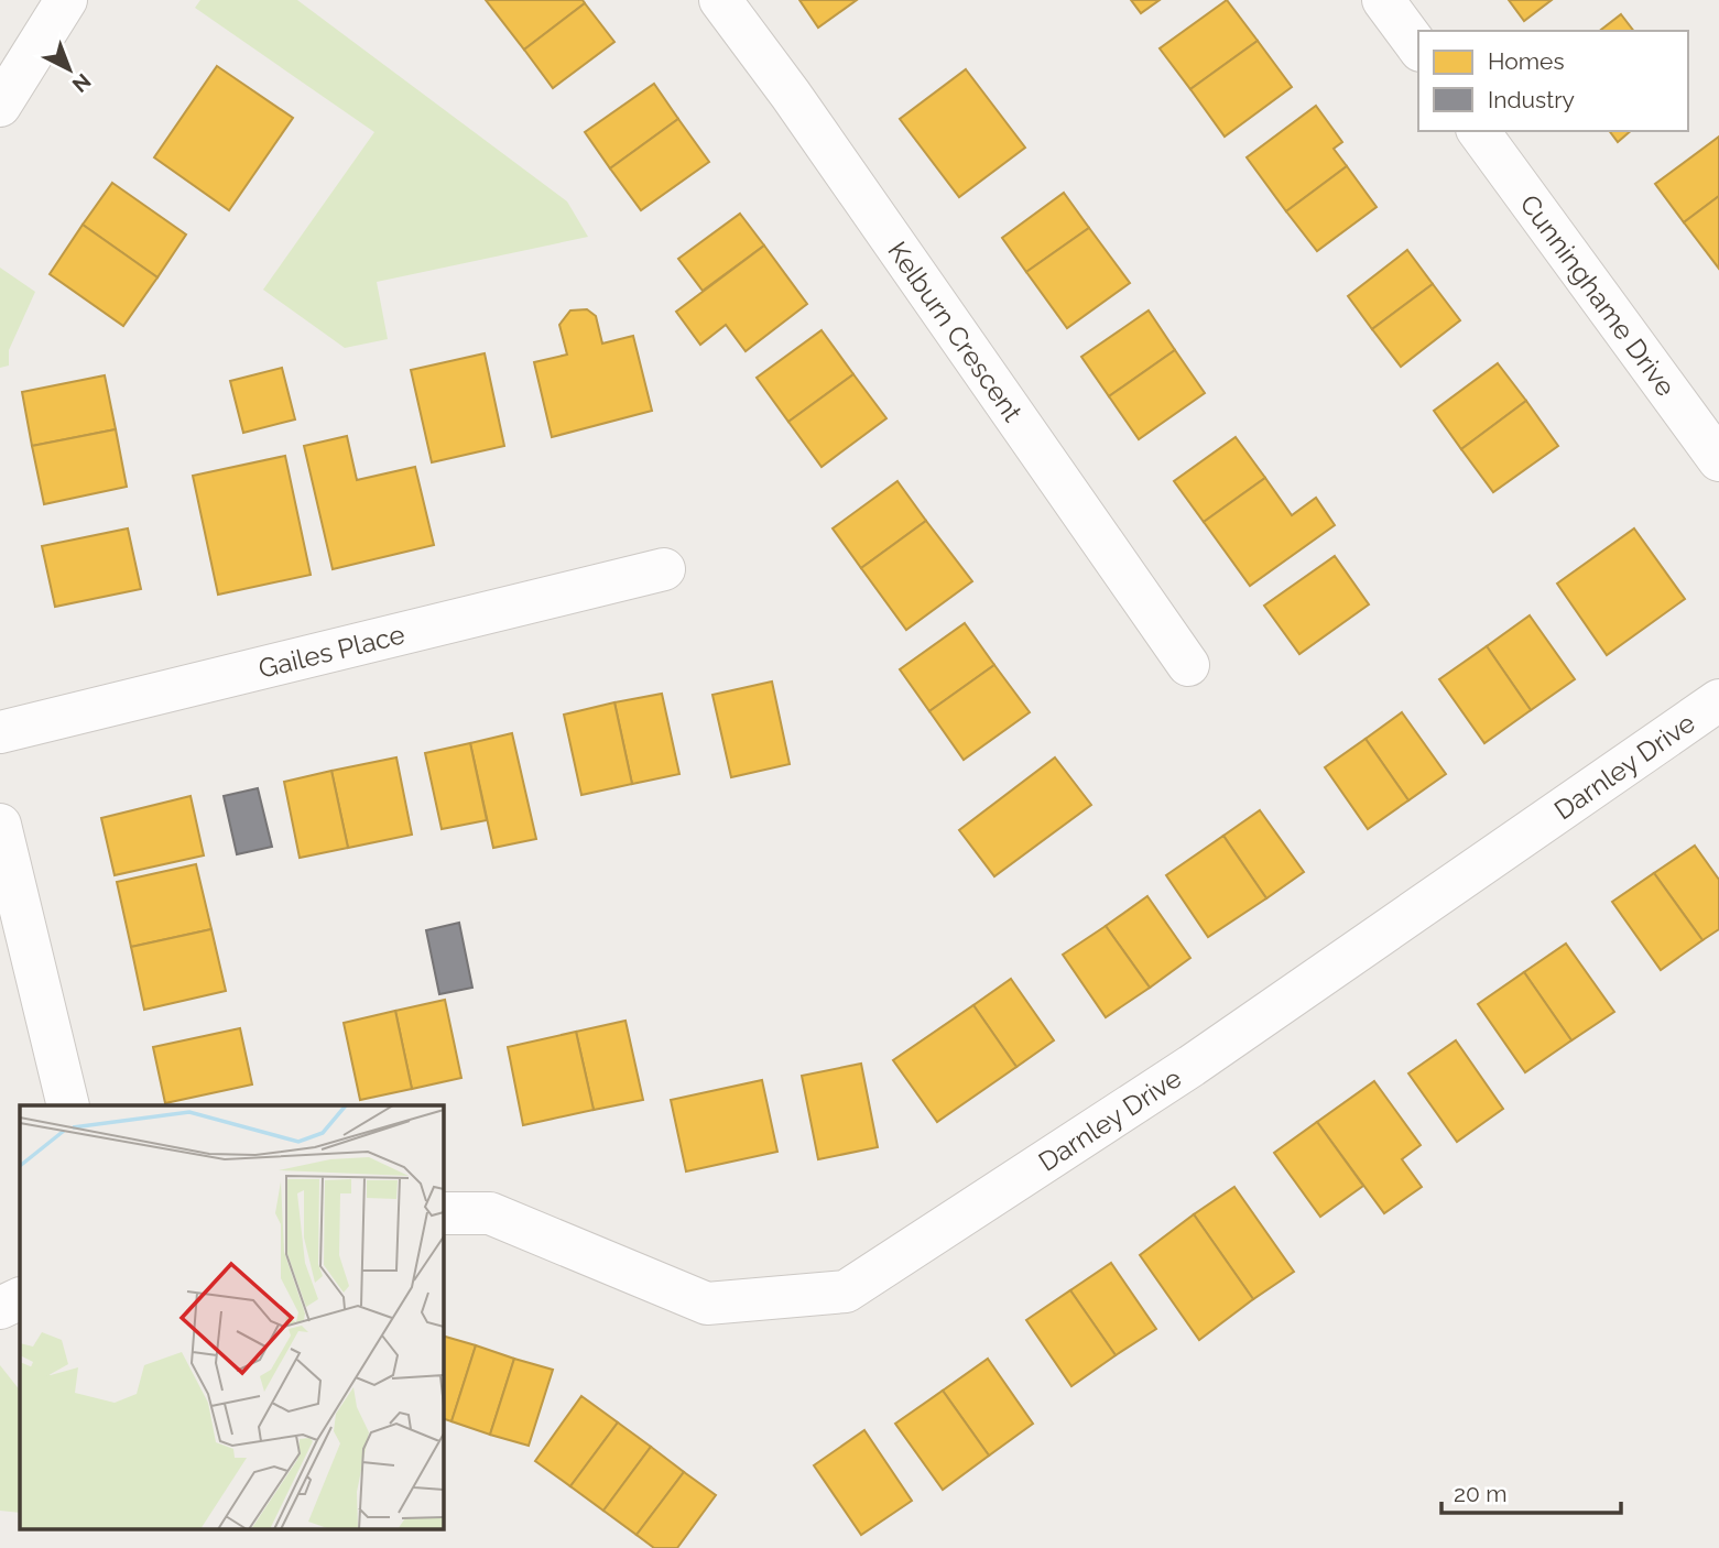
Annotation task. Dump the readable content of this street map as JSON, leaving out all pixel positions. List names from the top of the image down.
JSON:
{
  "streets": {
    "street": [
      "Cunninghame Drive",
      "Kelburn Crescent",
      "Gailes Place",
      "Darnley Drive"
    ]
  },
  "legend": ["Homes", "Industry"],
  "scale_bar": "20 m",
  "north": "bottom right"
}
